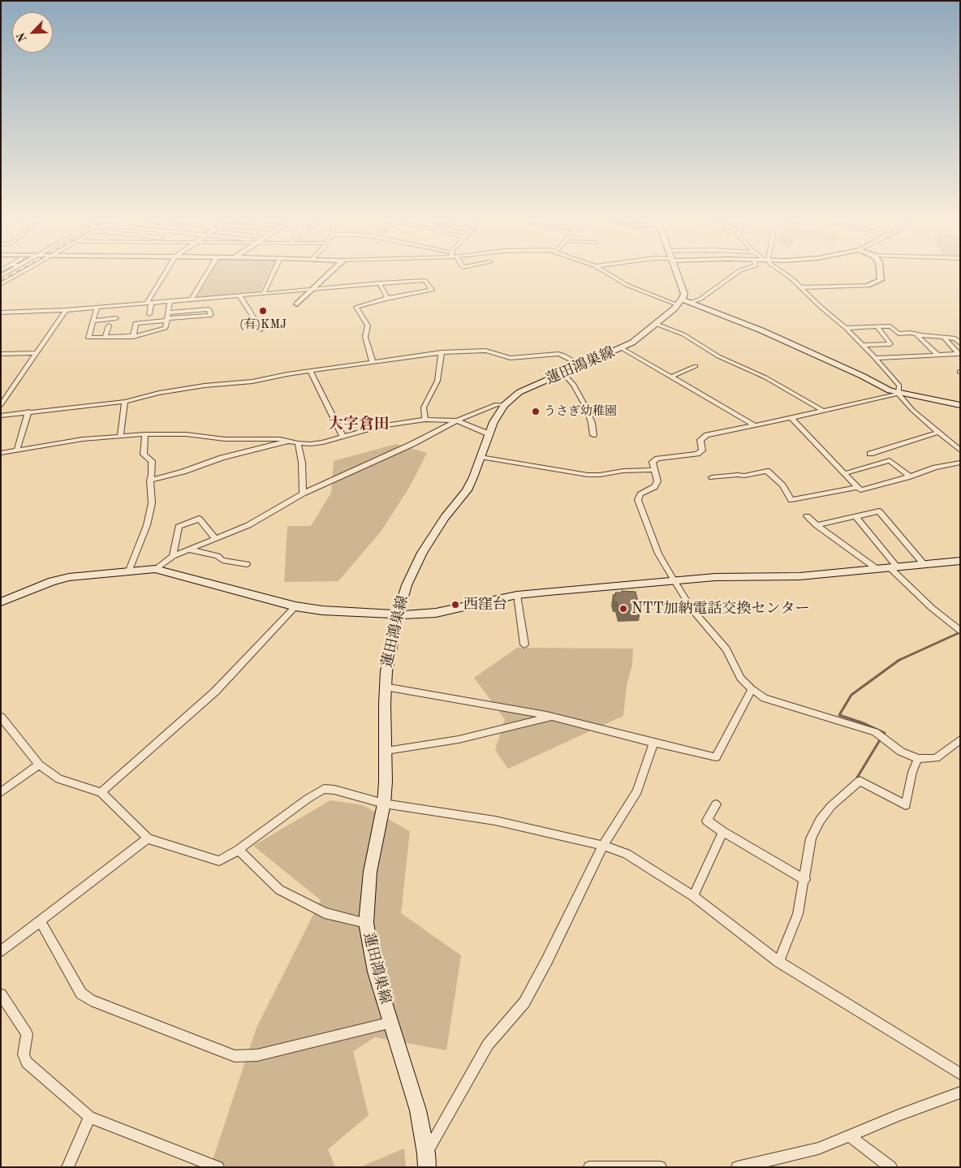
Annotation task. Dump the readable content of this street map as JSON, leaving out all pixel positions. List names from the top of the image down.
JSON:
{
  "streets": {
    "street": ["蓮田鴻巣線"]
  },
  "districts": ["大字倉田"],
  "places": [
    "(有)KMJ",
    "うさぎ幼稚園",
    "西窪台",
    "NTT加納電話交換センター"
  ],
  "north": "bottom left"
}
